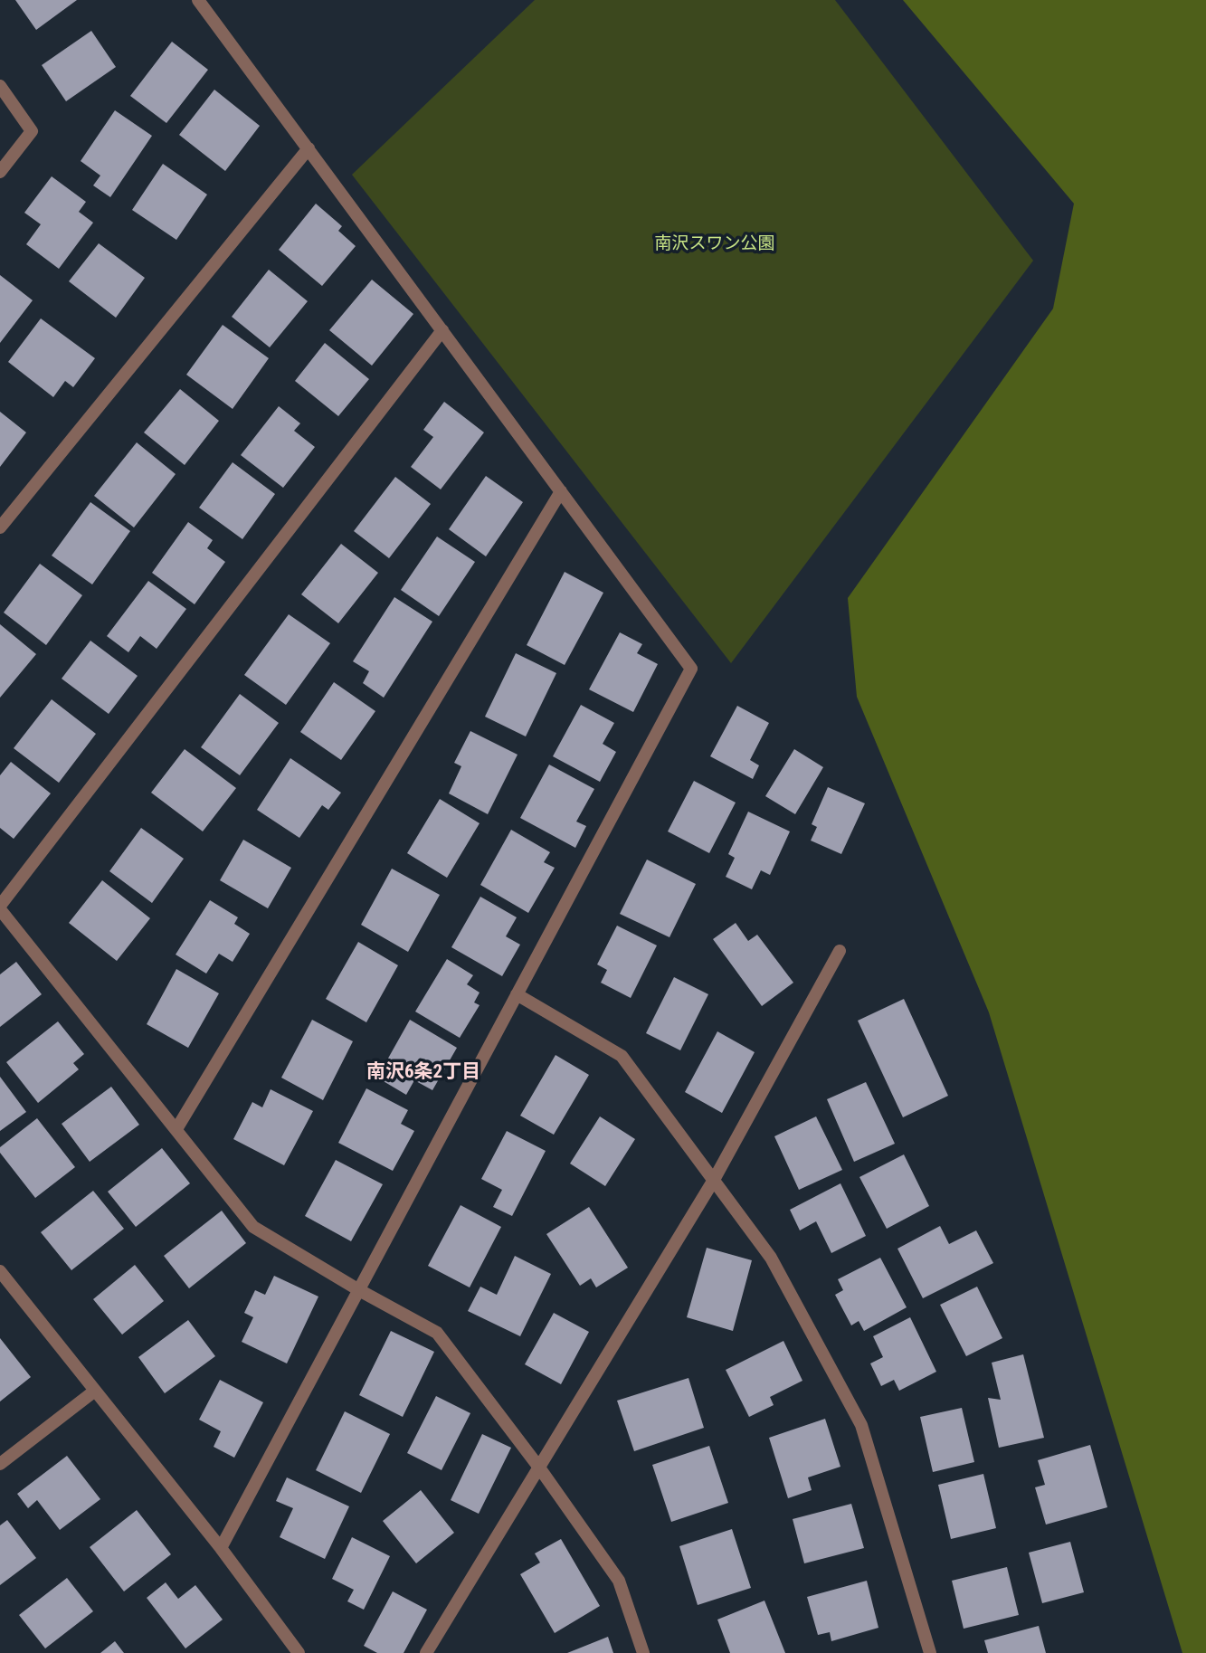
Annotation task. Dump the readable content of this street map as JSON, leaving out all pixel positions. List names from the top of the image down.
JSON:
{
  "districts": ["南沢6条2丁目"],
  "parks": ["南沢スワン公園"]
}
